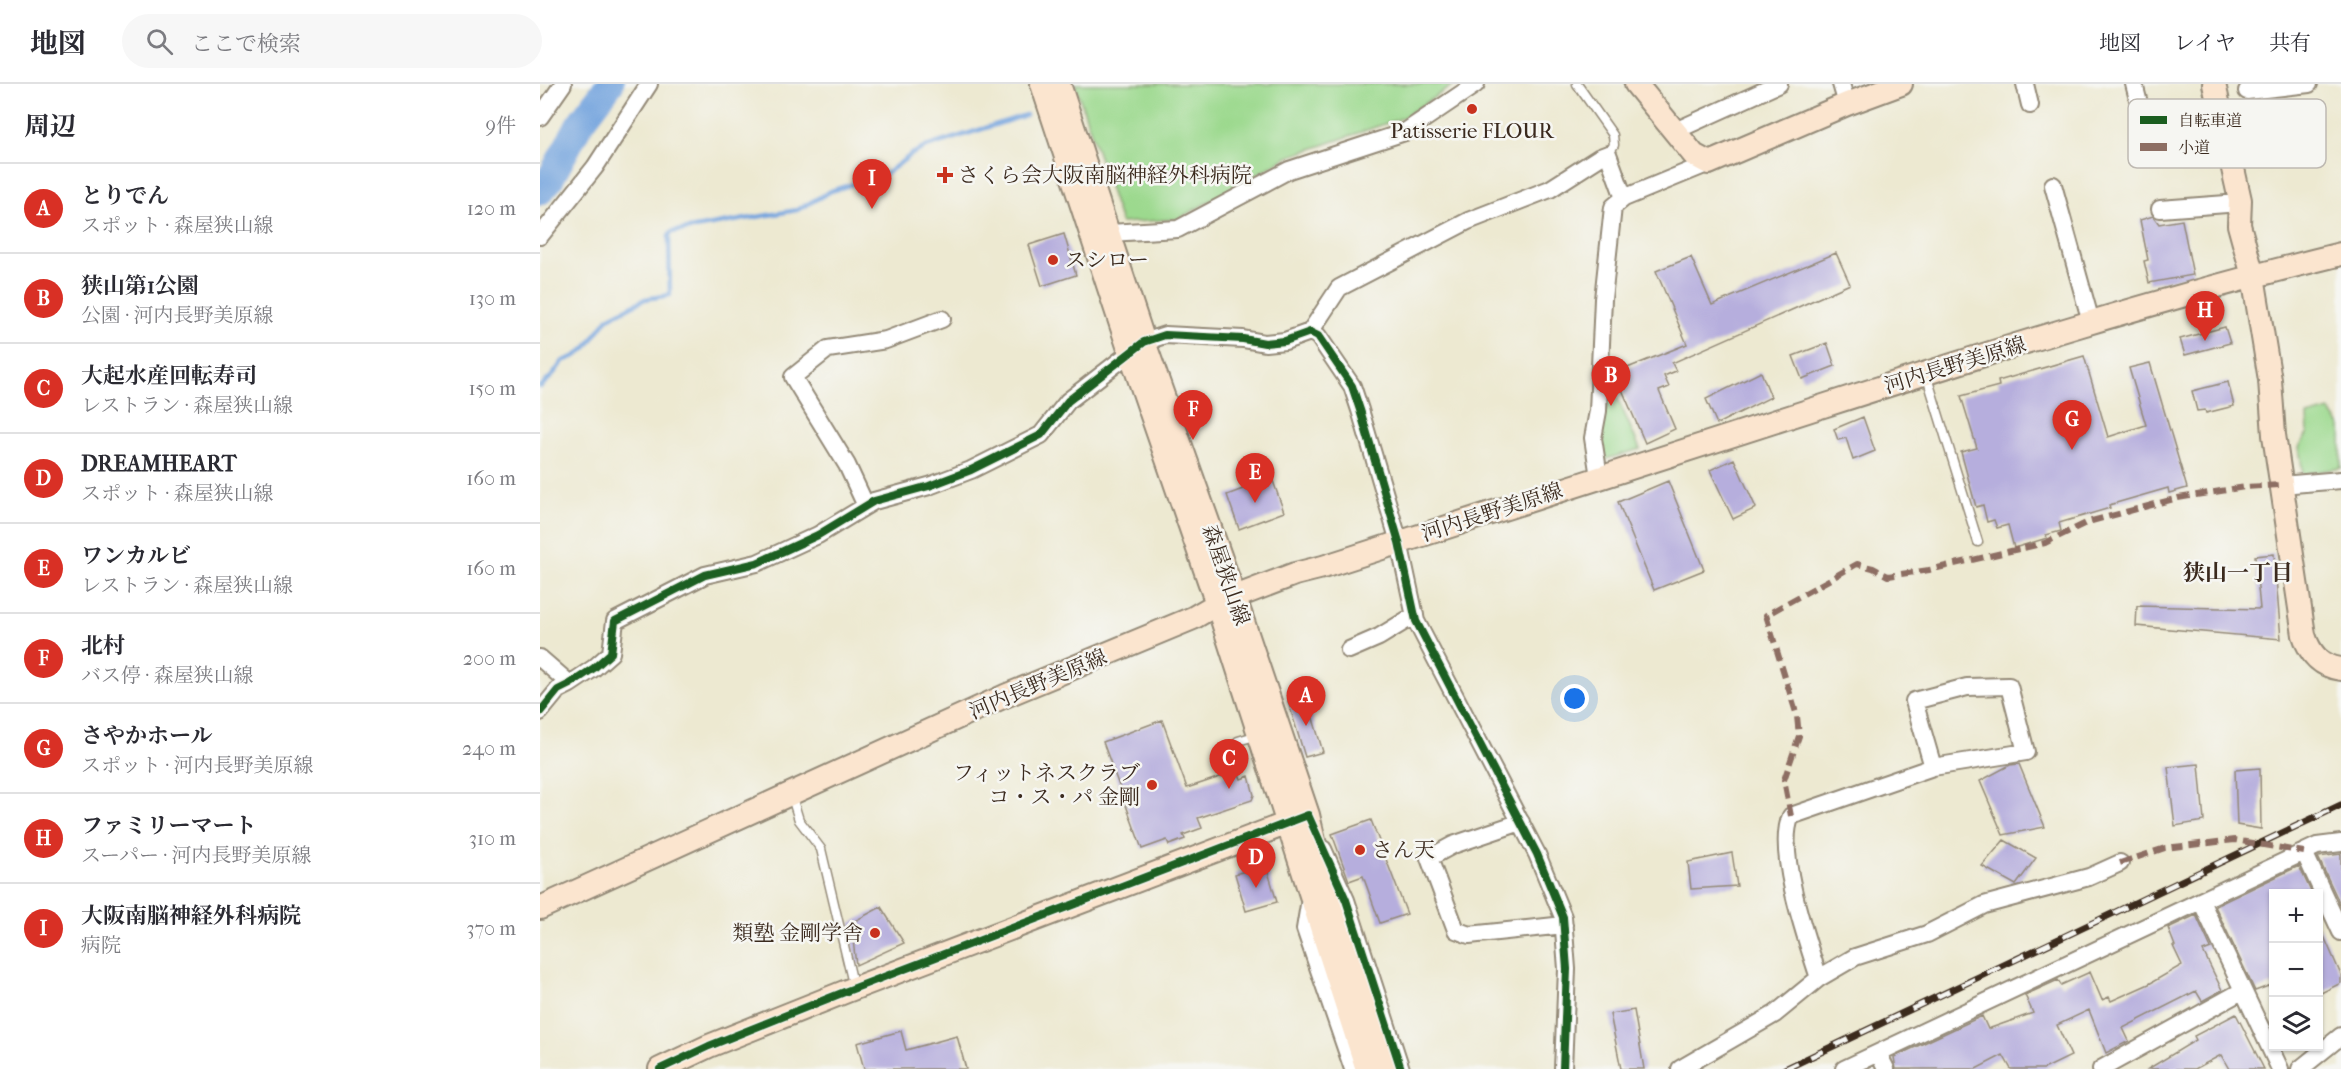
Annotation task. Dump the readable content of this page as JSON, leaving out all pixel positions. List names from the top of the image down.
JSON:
{
  "streets": {
    "main road": ["河内長野美原線", "森屋狭山線"]
  },
  "crossings": [
    ["河内長野美原線", "森屋狭山線"]
  ],
  "districts": ["狭山一丁目"],
  "places": {
    "other": [
      "Patisserie FLOUR",
      "スシロー",
      "フィットネスクラブ コ・ス・パ 金剛",
      "さん天",
      "類塾 金剛学舎"
    ],
    "health": ["さくら会大阪南脳神経外科病院"]
  },
  "legend": ["自転車道", "小道"],
  "page": {
    "header": "地図",
    "search": "ここで検索",
    "nav": ["地図", "レイヤ", "共有"],
    "heading": ["周辺", "9件"],
    "pins": [
      "I",
      "H",
      "B",
      "F",
      "G",
      "E",
      "A",
      "C",
      "D"
    ],
    "list": [
      {
        "mark": "A",
        "name": "とりでん",
        "note": "スポット · 森屋狭山線",
        "value": "120 m"
      },
      {
        "mark": "B",
        "name": "狭山第1公園",
        "note": "公園 · 河内長野美原線",
        "value": "130 m"
      },
      {
        "mark": "C",
        "name": "大起水産回転寿司",
        "note": "レストラン · 森屋狭山線",
        "value": "150 m"
      },
      {
        "mark": "D",
        "name": "DREAMHEART",
        "note": "スポット · 森屋狭山線",
        "value": "160 m"
      },
      {
        "mark": "E",
        "name": "ワンカルビ",
        "note": "レストラン · 森屋狭山線",
        "value": "160 m"
      },
      {
        "mark": "F",
        "name": "北村",
        "note": "バス停 · 森屋狭山線",
        "value": "200 m"
      },
      {
        "mark": "G",
        "name": "さやかホール",
        "note": "スポット · 河内長野美原線",
        "value": "240 m"
      },
      {
        "mark": "H",
        "name": "ファミリーマート",
        "note": "スーパー · 河内長野美原線",
        "value": "310 m"
      },
      {
        "mark": "I",
        "name": "大阪南脳神経外科病院",
        "note": "病院",
        "value": "370 m"
      }
    ],
    "map_buttons": ["+", "−"]
  }
}
